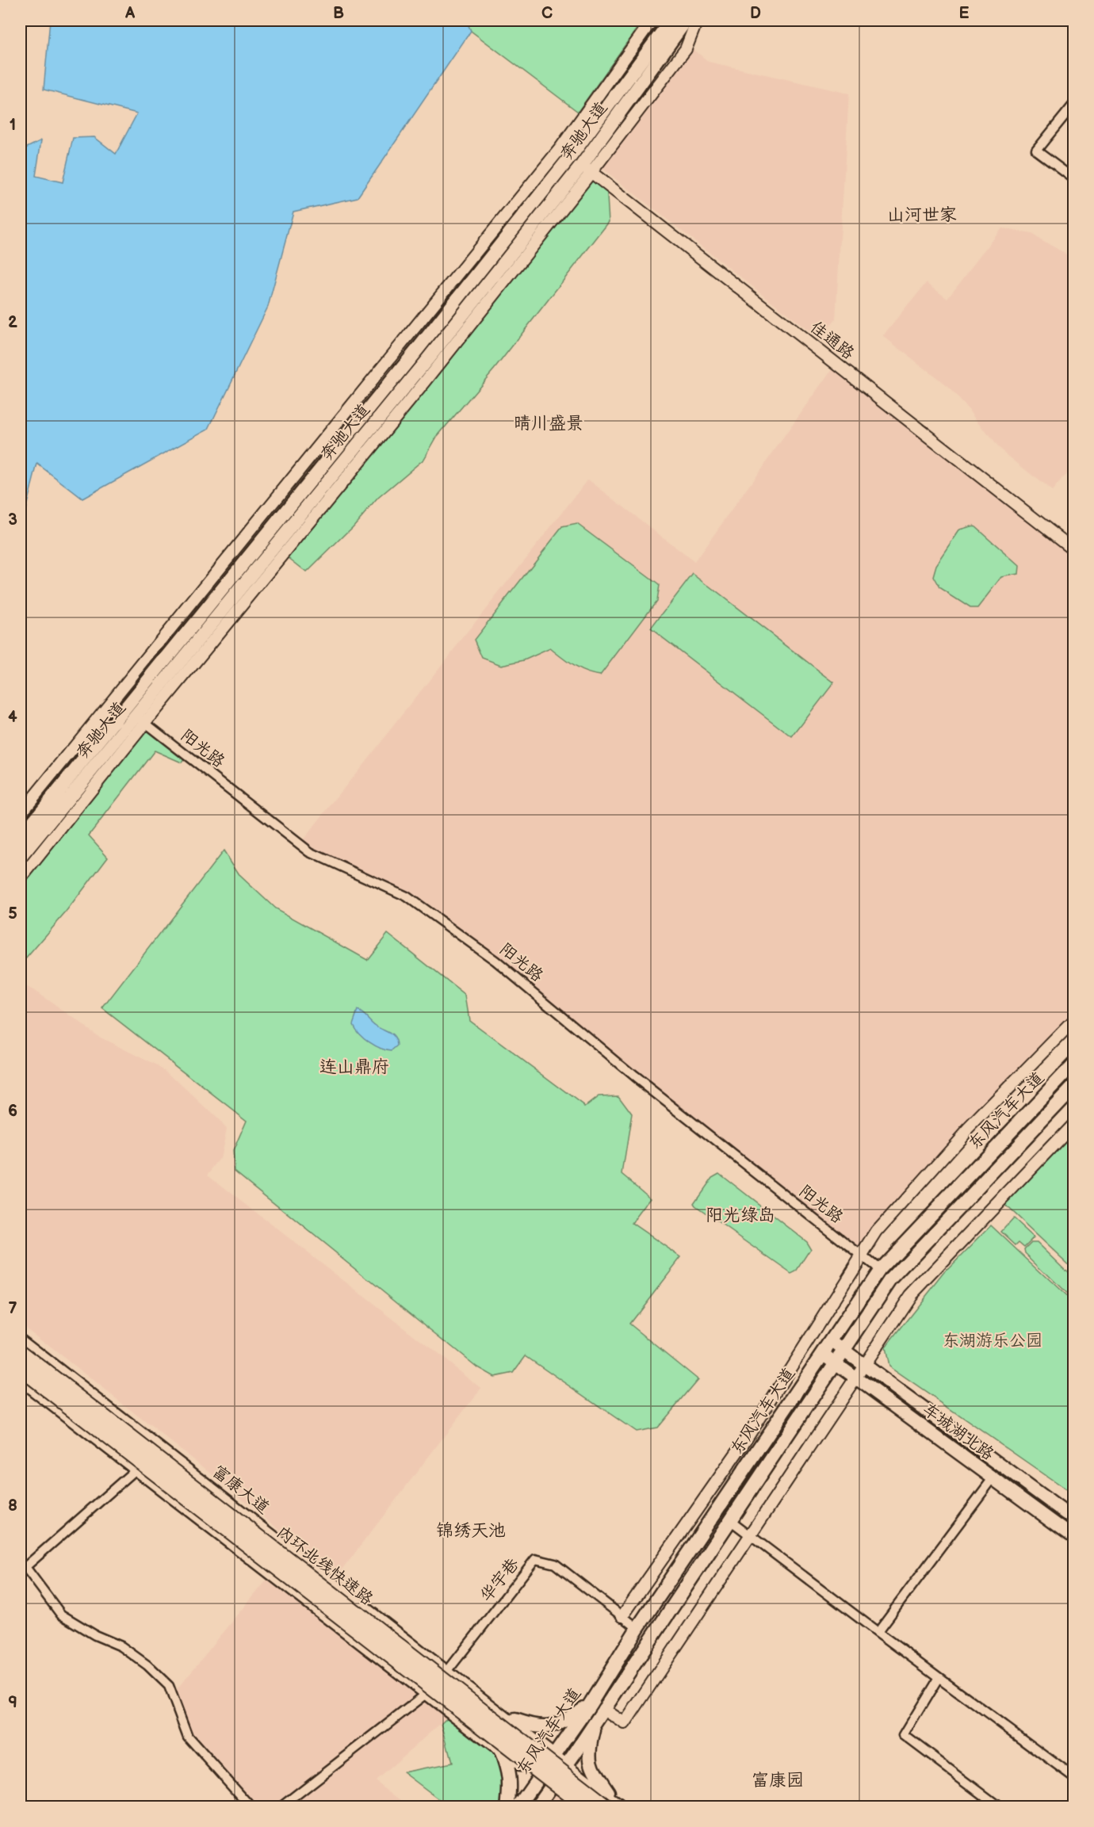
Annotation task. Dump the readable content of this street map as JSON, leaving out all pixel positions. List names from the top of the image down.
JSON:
{
  "streets": {
    "highway": ["内环北线快速路"],
    "main road": [
      "奔驰大道",
      "东风汽车大道",
      "车城湖北路",
      "富康大道"
    ],
    "street": ["佳通路", "阳光路", "华宇巷"]
  },
  "crossings": [
    ["奔驰大道", "佳通路"],
    ["奔驰大道", "阳光路"],
    ["阳光路", "东风汽车大道"],
    ["东风汽车大道", "车城湖北路"],
    ["东风汽车大道", "富康大道"],
    ["东风汽车大道", "华宇巷"],
    ["富康大道", "内环北线快速路"],
    ["富康大道", "华宇巷"]
  ],
  "districts": [
    "山河世家",
    "晴川盛景",
    "连山鼎府",
    "阳光绿岛",
    "锦绣天池",
    "富康园"
  ],
  "parks": ["东湖游乐公园"],
  "grid": {
    "columns": [
      "A",
      "B",
      "C",
      "D",
      "E"
    ],
    "rows": [
      "1",
      "2",
      "3",
      "4",
      "5",
      "6",
      "7",
      "8",
      "9"
    ]
  }
}
